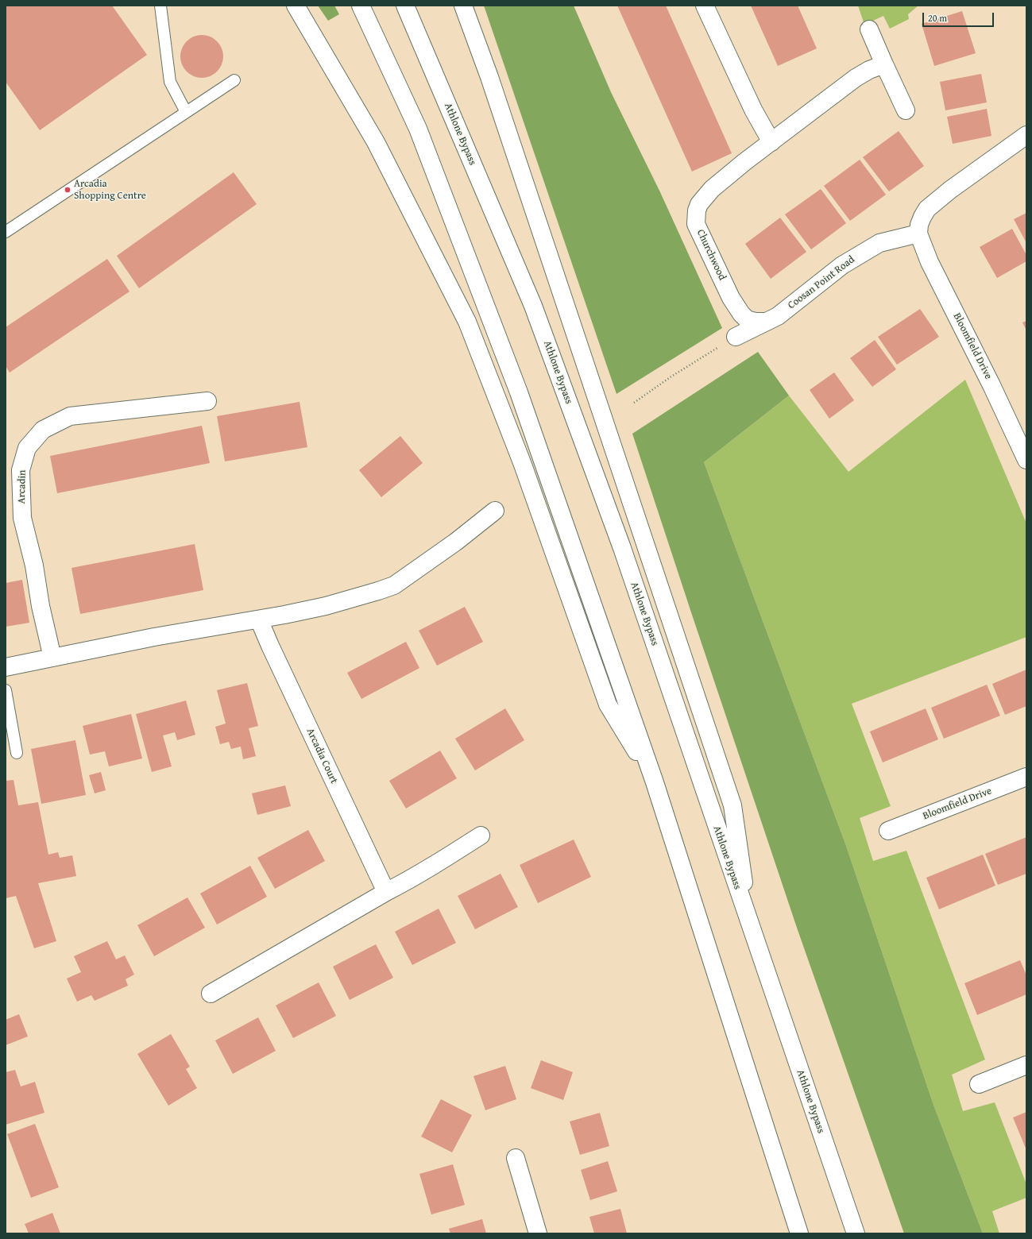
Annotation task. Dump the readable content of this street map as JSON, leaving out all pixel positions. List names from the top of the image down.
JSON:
{
  "streets": {
    "main road": [
      "Athlone Bypass",
      "Churchwood",
      "Coosan Point Road",
      "Bloomfield Drive",
      "Arcadin",
      "Arcadia Court"
    ]
  },
  "crossings": [
    ["Churchwood", "Coosan Point Road"],
    ["Coosan Point Road", "Bloomfield Drive"]
  ],
  "places": ["Arcadia Shopping Centre"],
  "scale_bar": "20 m"
}
